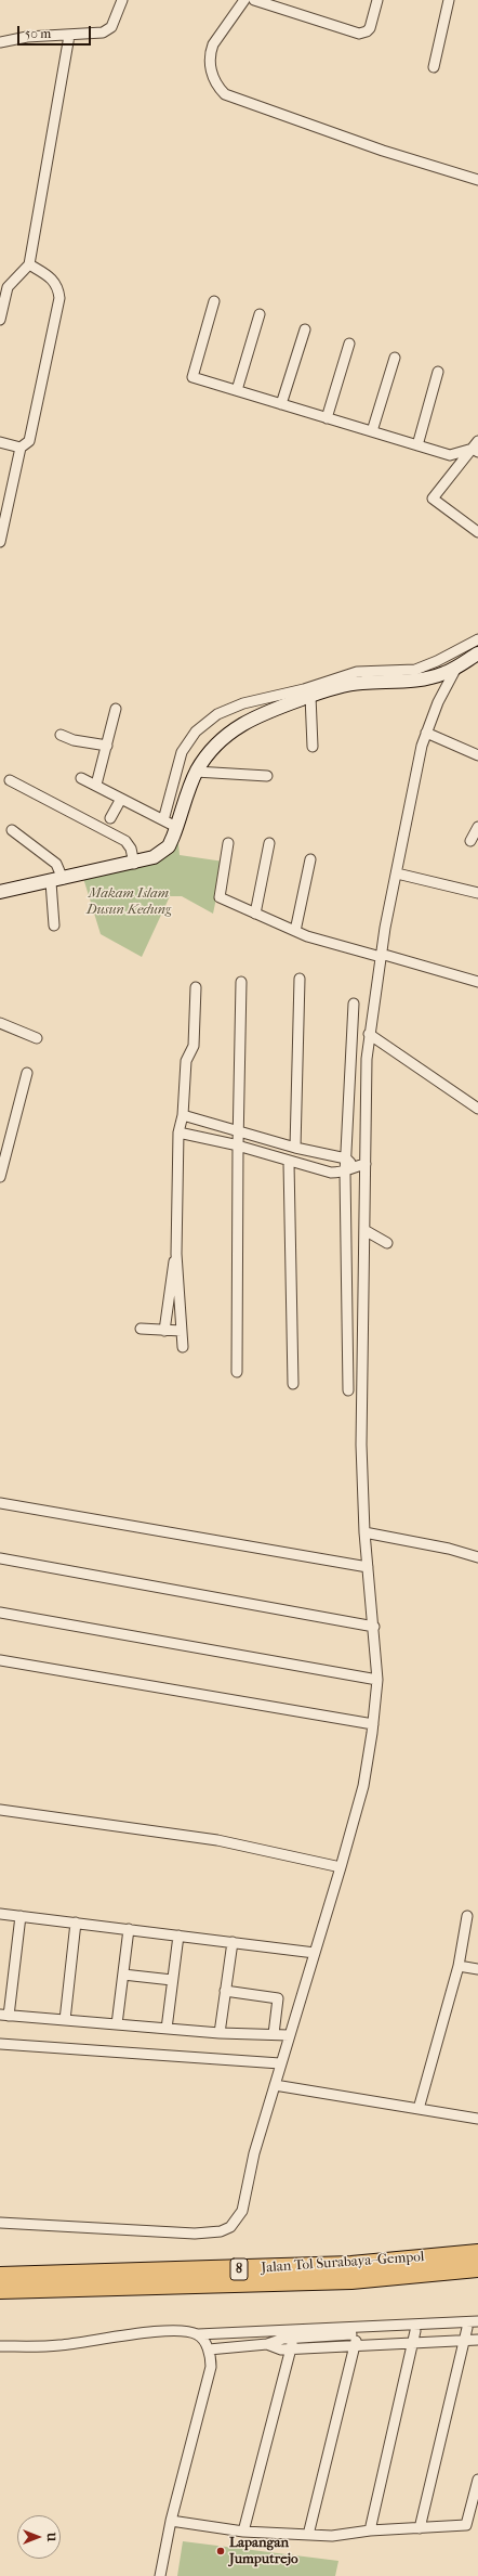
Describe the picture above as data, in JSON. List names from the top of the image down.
{
  "streets": {
    "highway": ["Jalan Tol Surabaya–Gempol", "8"]
  },
  "parks": ["Makam Islam Dusun Kedung"],
  "places": ["Lapangan Jumputrejo"],
  "scale_bar": "50 m",
  "north": "right"
}
